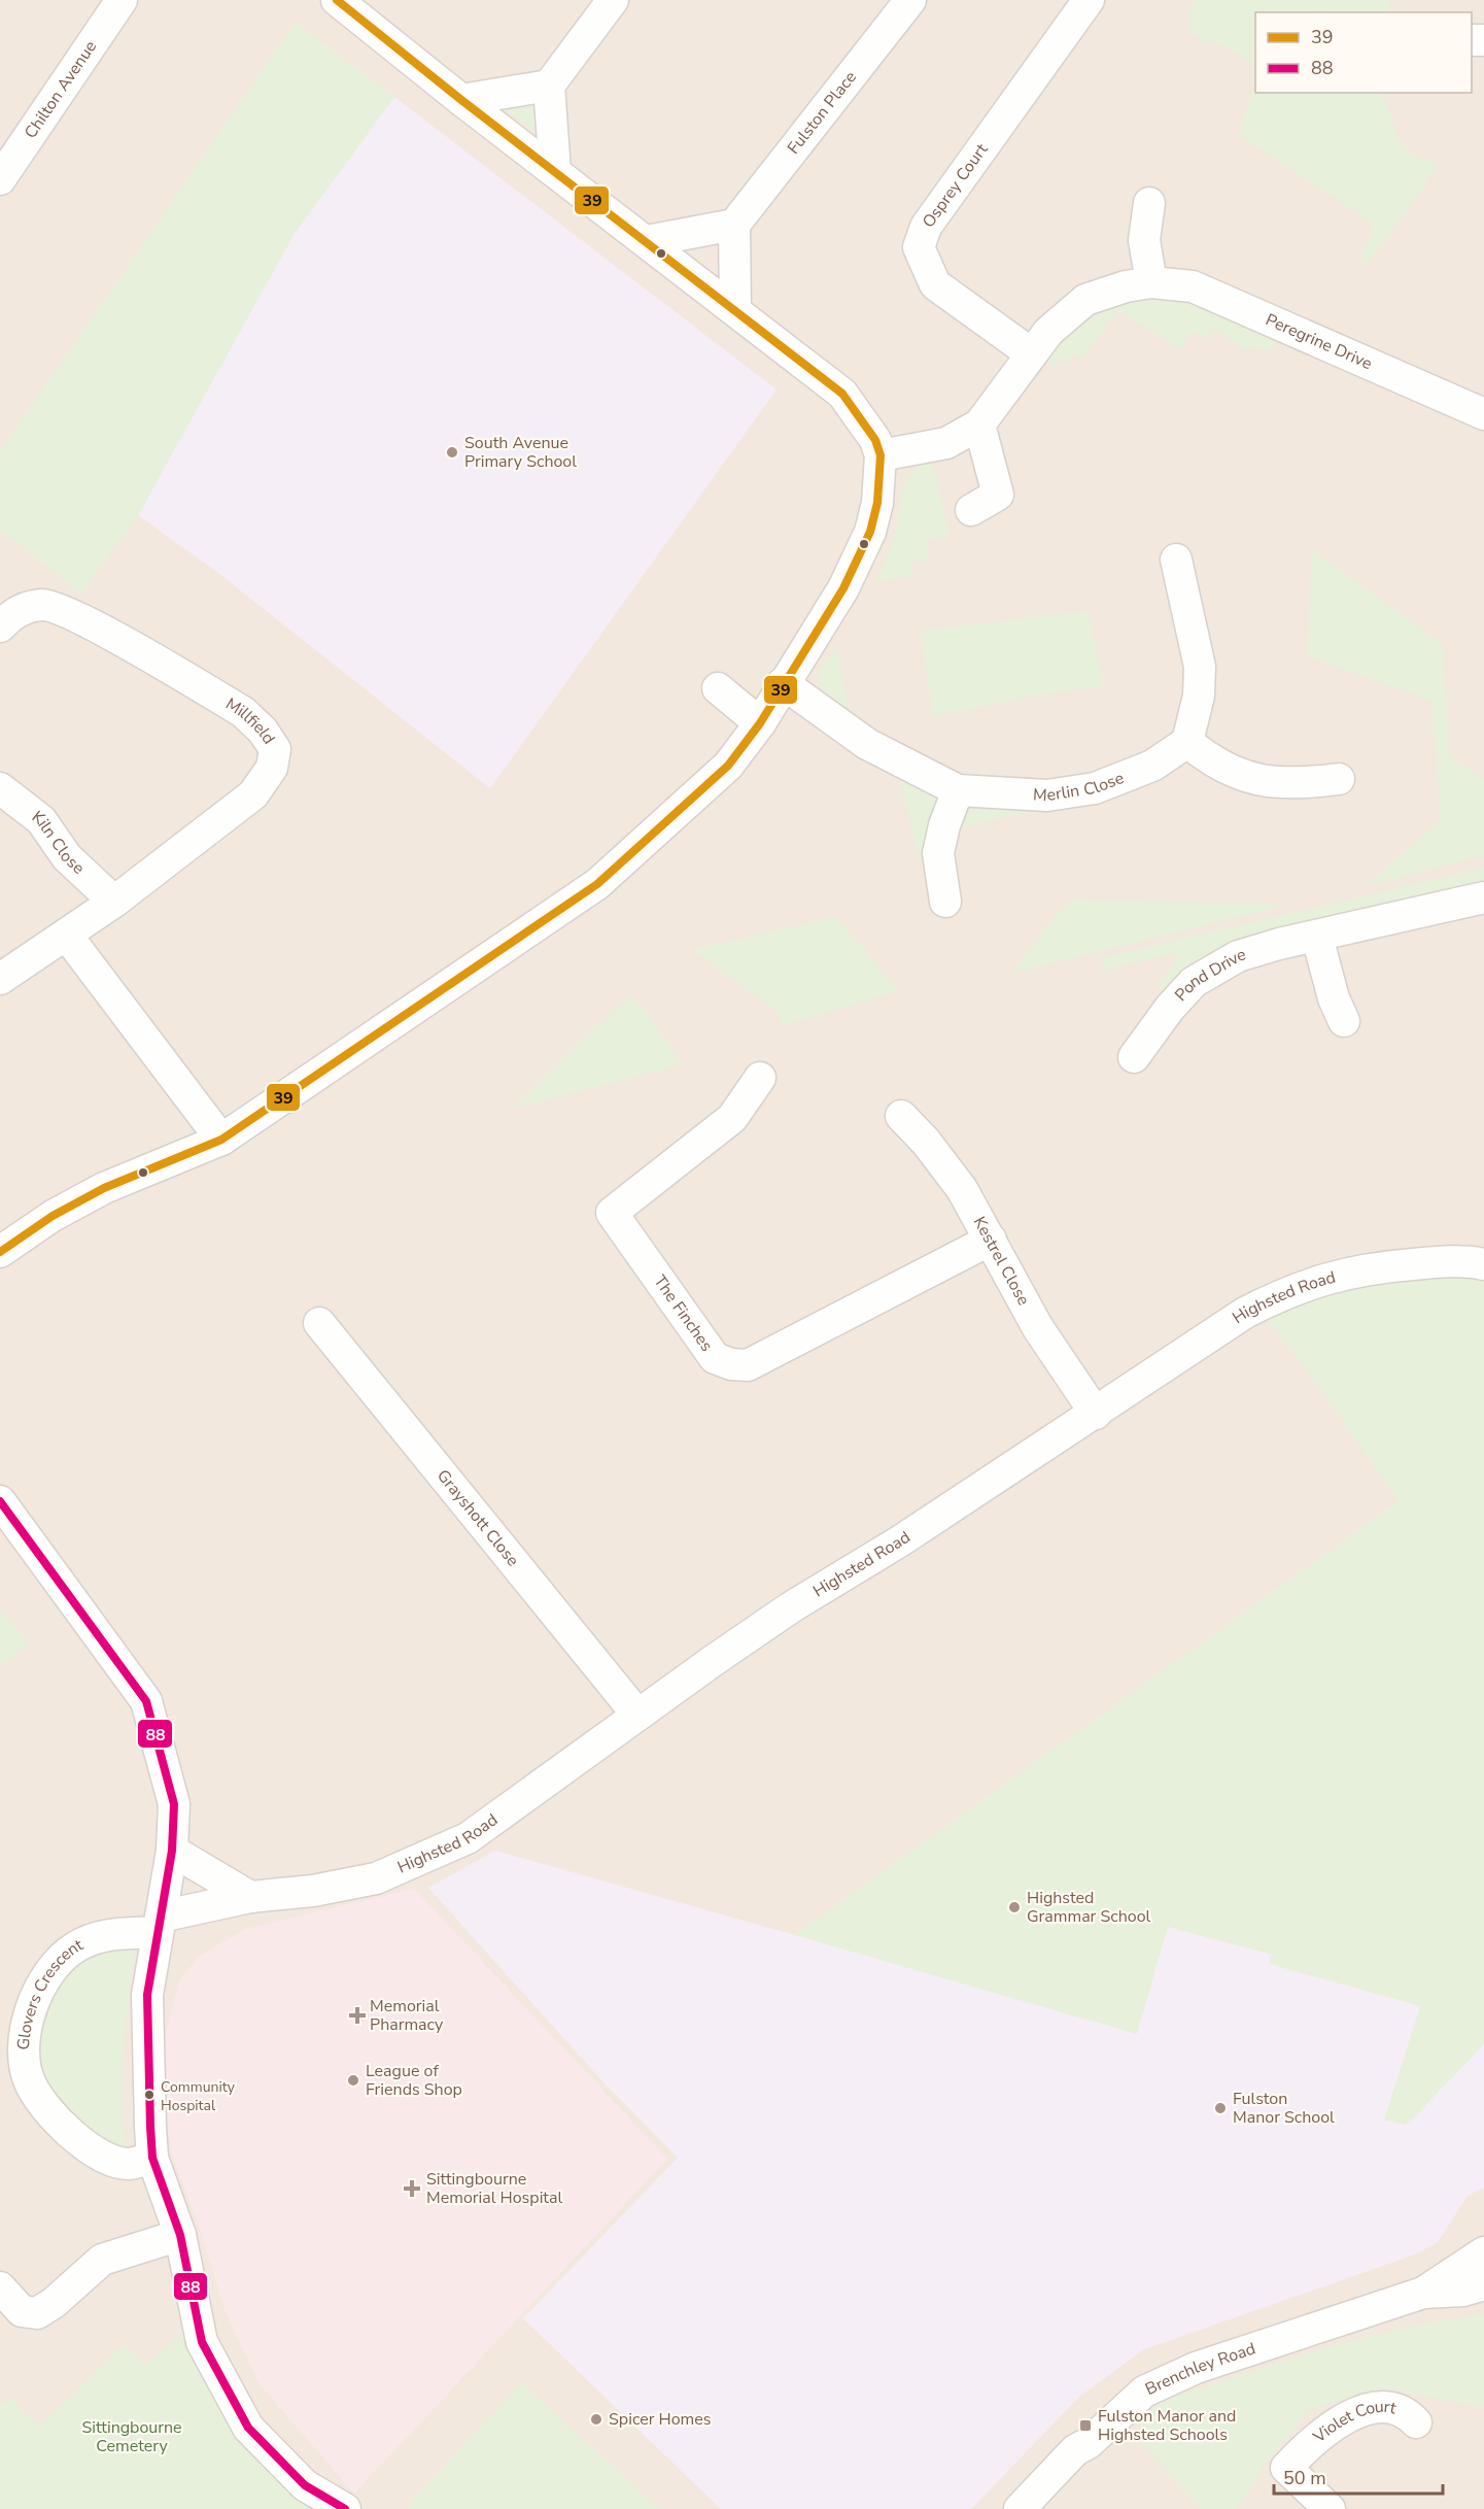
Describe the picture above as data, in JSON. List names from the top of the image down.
{
  "streets": {
    "street": [
      "Chilton Avenue",
      "Fulston Place",
      "Osprey Court",
      "Peregrine Drive",
      "Millfield",
      "Merlin Close",
      "Kiln Close",
      "Pond Drive",
      "Kestrel Close",
      "Highsted Road",
      "The Finches",
      "Grayshott Close",
      "Glovers Crescent",
      "Brenchley Road",
      "Violet Court"
    ]
  },
  "crossings": [
    ["Osprey Court", "Peregrine Drive"],
    ["Millfield", "Kiln Close"],
    ["Kestrel Close", "Highsted Road"],
    ["Kestrel Close", "The Finches"],
    ["Highsted Road", "Grayshott Close"],
    ["Highsted Road", "Glovers Crescent"]
  ],
  "parks": ["Sittingbourne Cemetery"],
  "places": {
    "other": [
      "South Avenue Primary School",
      "Highsted Grammar School",
      "League of Friends Shop",
      "Community Hospital",
      "Fulston Manor School",
      "Spicer Homes"
    ],
    "health": ["Memorial Pharmacy", "Sittingbourne Memorial Hospital"],
    "transit": ["Fulston Manor and Highsted Schools"]
  },
  "lines": ["transit line 39", "transit line 88"],
  "legend": ["39", "88"],
  "scale_bar": "50 m"
}
